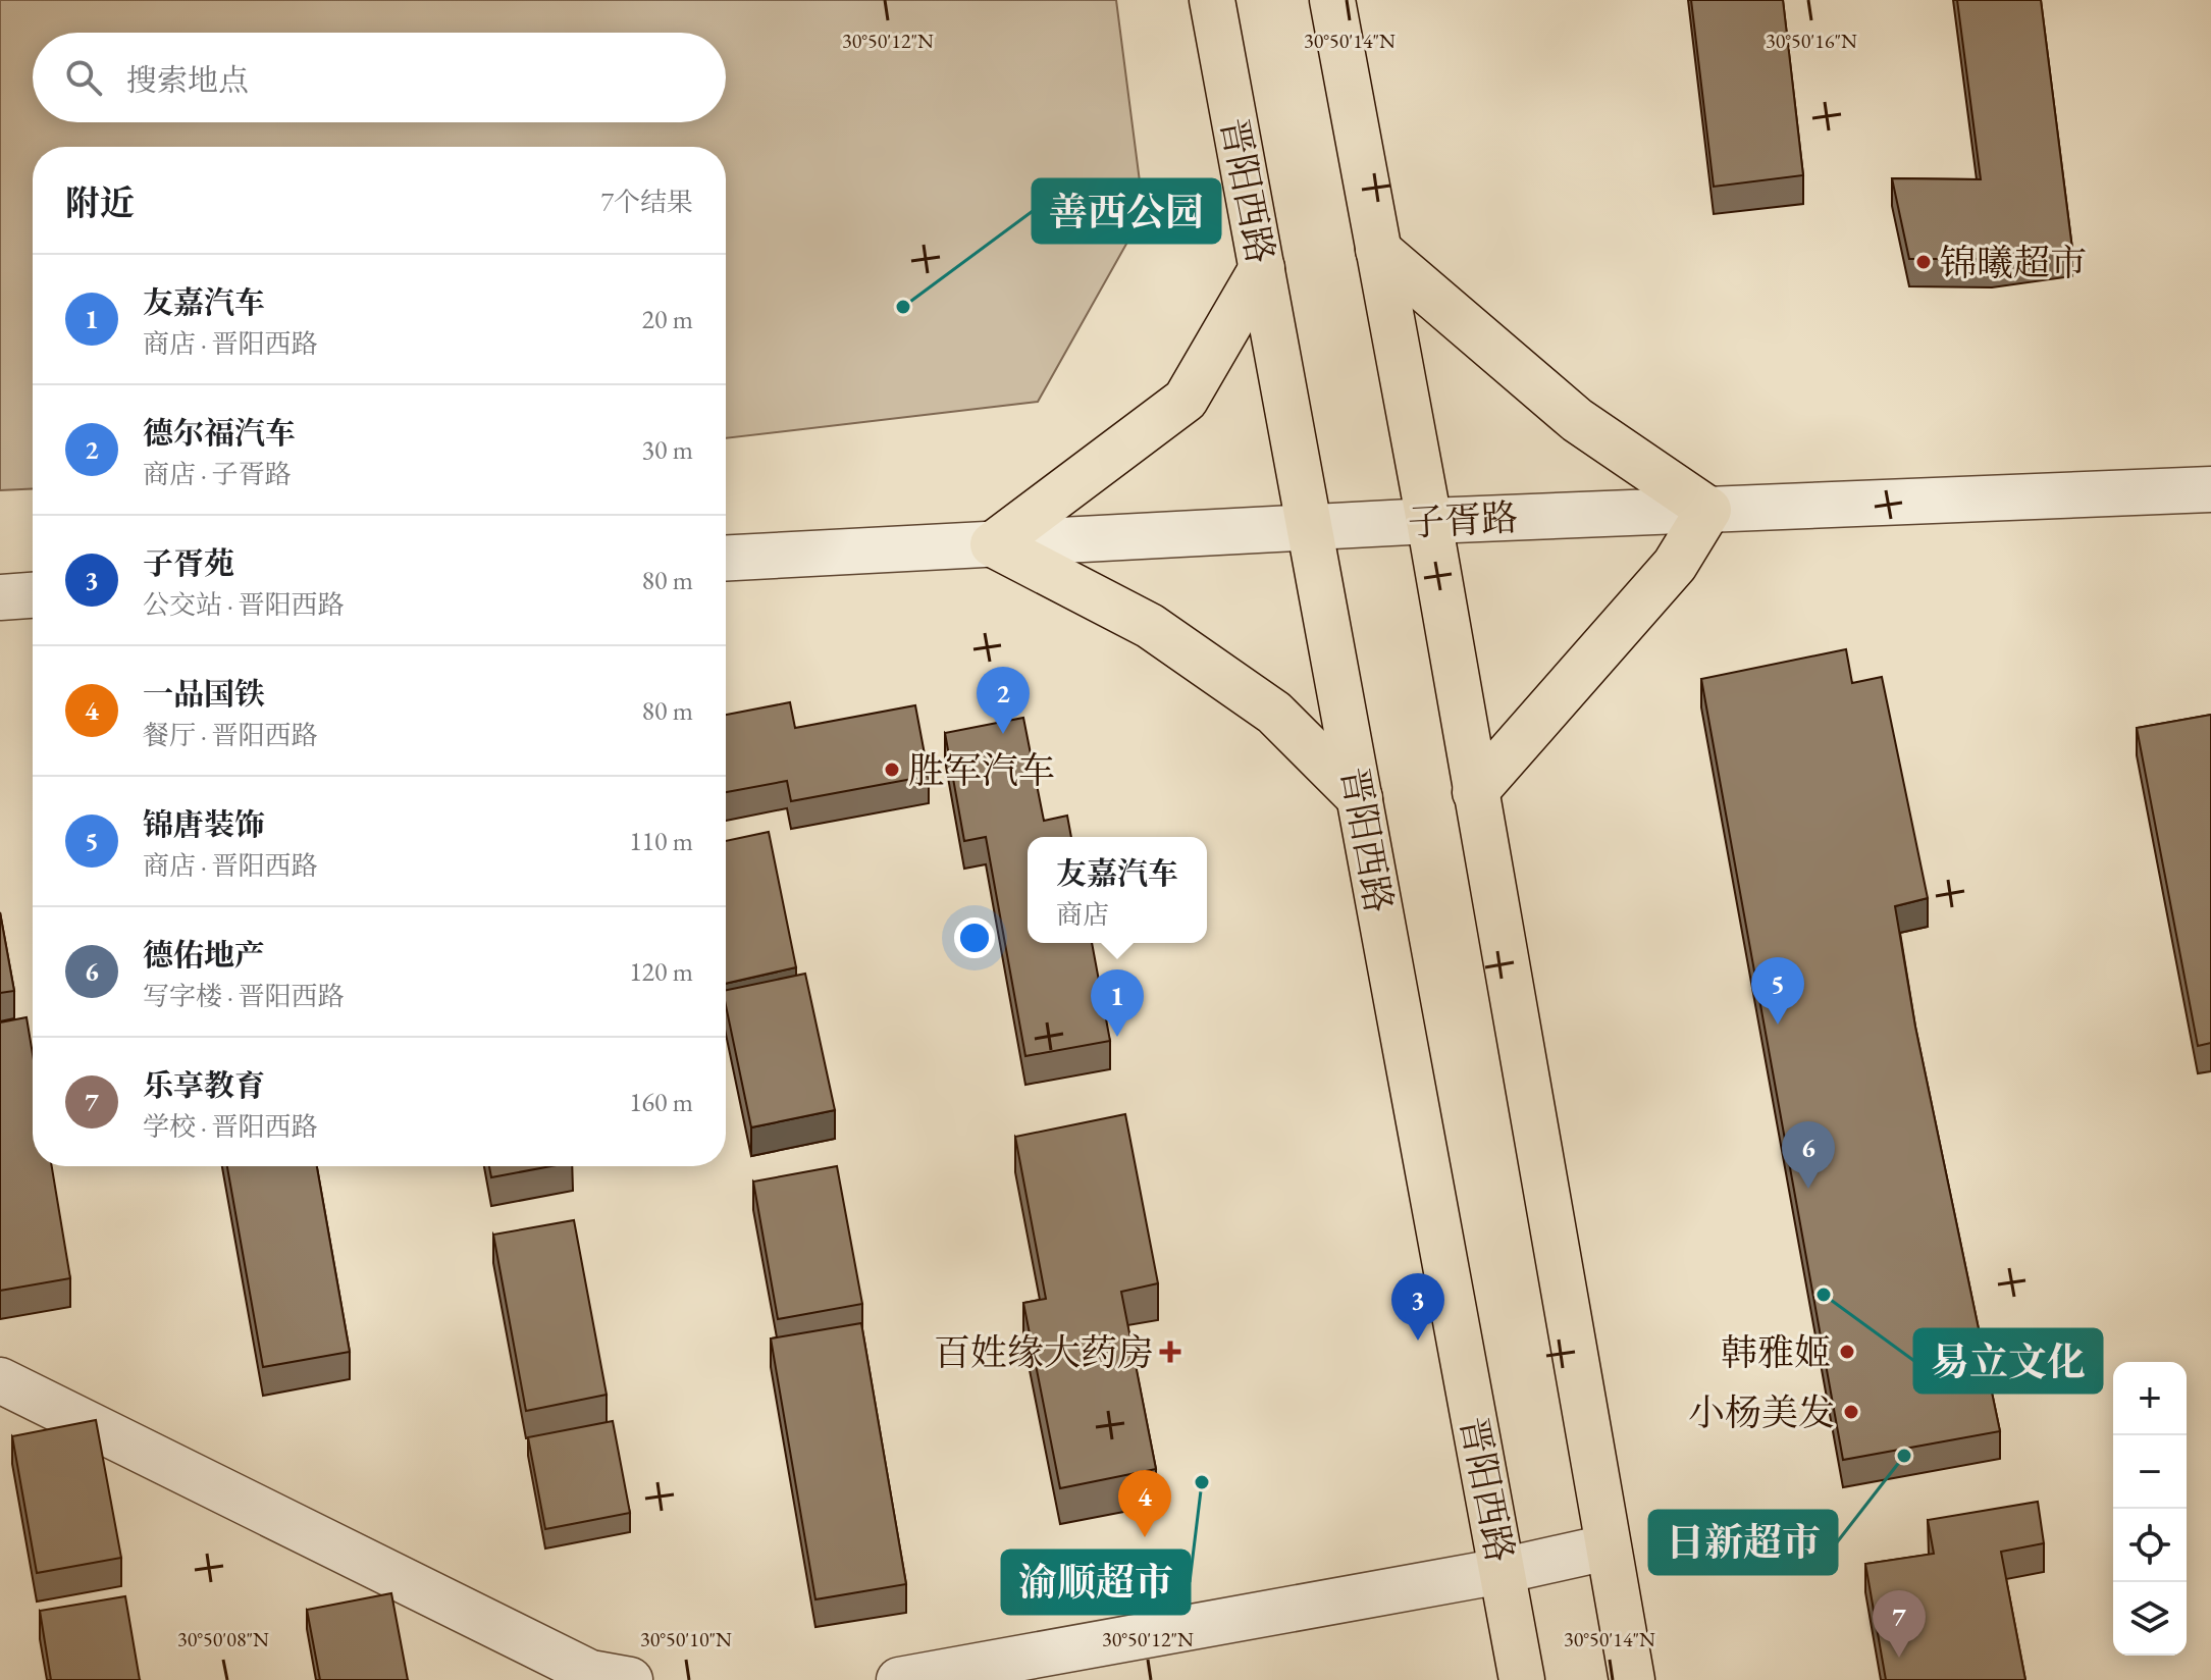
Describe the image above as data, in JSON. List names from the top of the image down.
{
  "streets": {
    "main road": ["晋阳西路"],
    "street": ["子胥路"]
  },
  "crossings": [
    ["晋阳西路", "子胥路"]
  ],
  "places": {
    "other": [
      "锦曦超市",
      "善西公园",
      "胜军汽车",
      "易立文化",
      "韩雅姬",
      "小杨美发",
      "日新超市",
      "渝顺超市"
    ],
    "health": ["百姓缘大药房"]
  },
  "page": {
    "search": "搜索地点",
    "heading": ["附近", "7个结果"],
    "list": [
      {
        "mark": "1",
        "name": "友嘉汽车",
        "note": "商店 · 晋阳西路",
        "value": "20 m"
      },
      {
        "mark": "2",
        "name": "德尔福汽车",
        "note": "商店 · 子胥路",
        "value": "30 m"
      },
      {
        "mark": "3",
        "name": "子胥苑",
        "note": "公交站 · 晋阳西路",
        "value": "80 m"
      },
      {
        "mark": "4",
        "name": "一品国铁",
        "note": "餐厅 · 晋阳西路",
        "value": "80 m"
      },
      {
        "mark": "5",
        "name": "锦唐装饰",
        "note": "商店 · 晋阳西路",
        "value": "110 m"
      },
      {
        "mark": "6",
        "name": "德佑地产",
        "note": "写字楼 · 晋阳西路",
        "value": "120 m"
      },
      {
        "mark": "7",
        "name": "乐享教育",
        "note": "学校 · 晋阳西路",
        "value": "160 m"
      }
    ],
    "pins": [
      "2",
      "5",
      "1",
      "6",
      "3",
      "4",
      "7"
    ],
    "popup": ["友嘉汽车", "商店"],
    "map_buttons": ["+", "−"]
  },
  "coordinates": [
    "30°50'14\"N",
    "30°50'16\"N",
    "30°50'12\"N",
    "30°50'08\"N",
    "30°50'10\"N"
  ]
}
